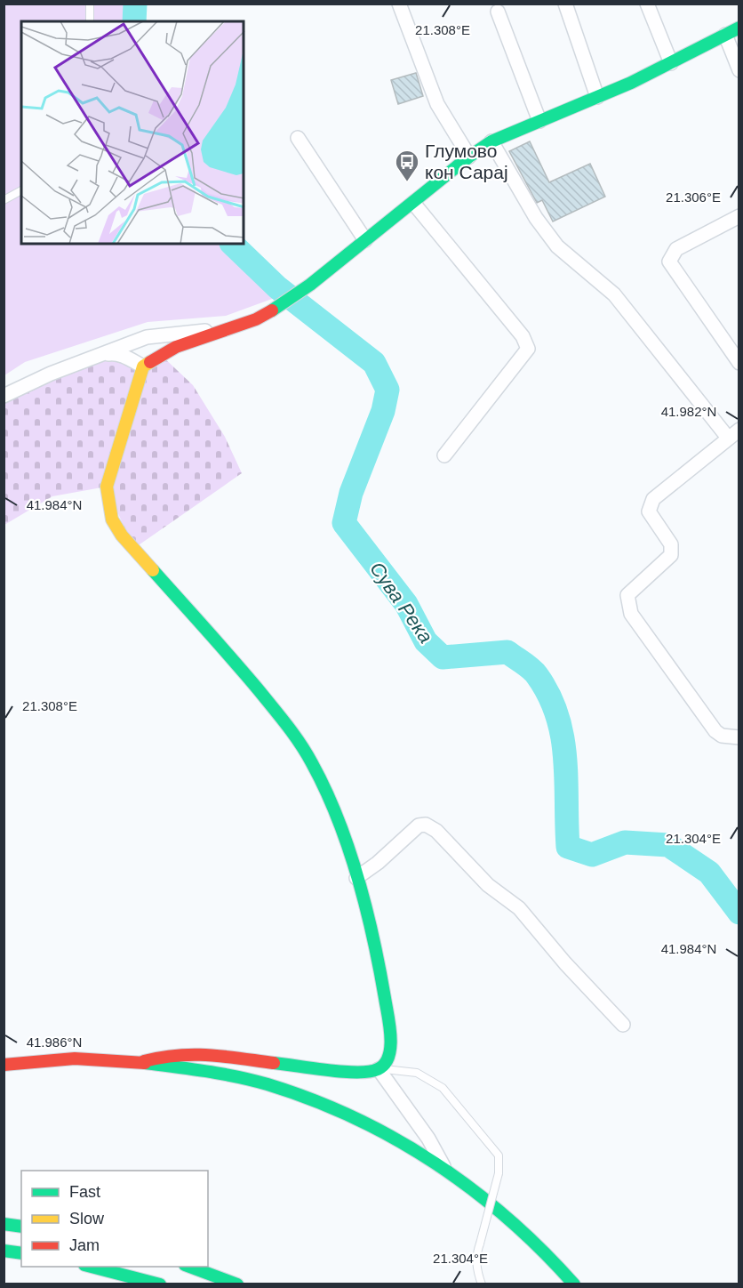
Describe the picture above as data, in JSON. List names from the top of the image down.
{
  "water": ["Сува Река"],
  "places": {
    "bus stop": ["Глумово кон Сарај"]
  },
  "legend": ["Fast", "Slow", "Jam"],
  "coordinates": [
    "21.308°E",
    "21.306°E",
    "41.982°N",
    "41.984°N",
    "21.304°E",
    "41.986°N"
  ]
}
